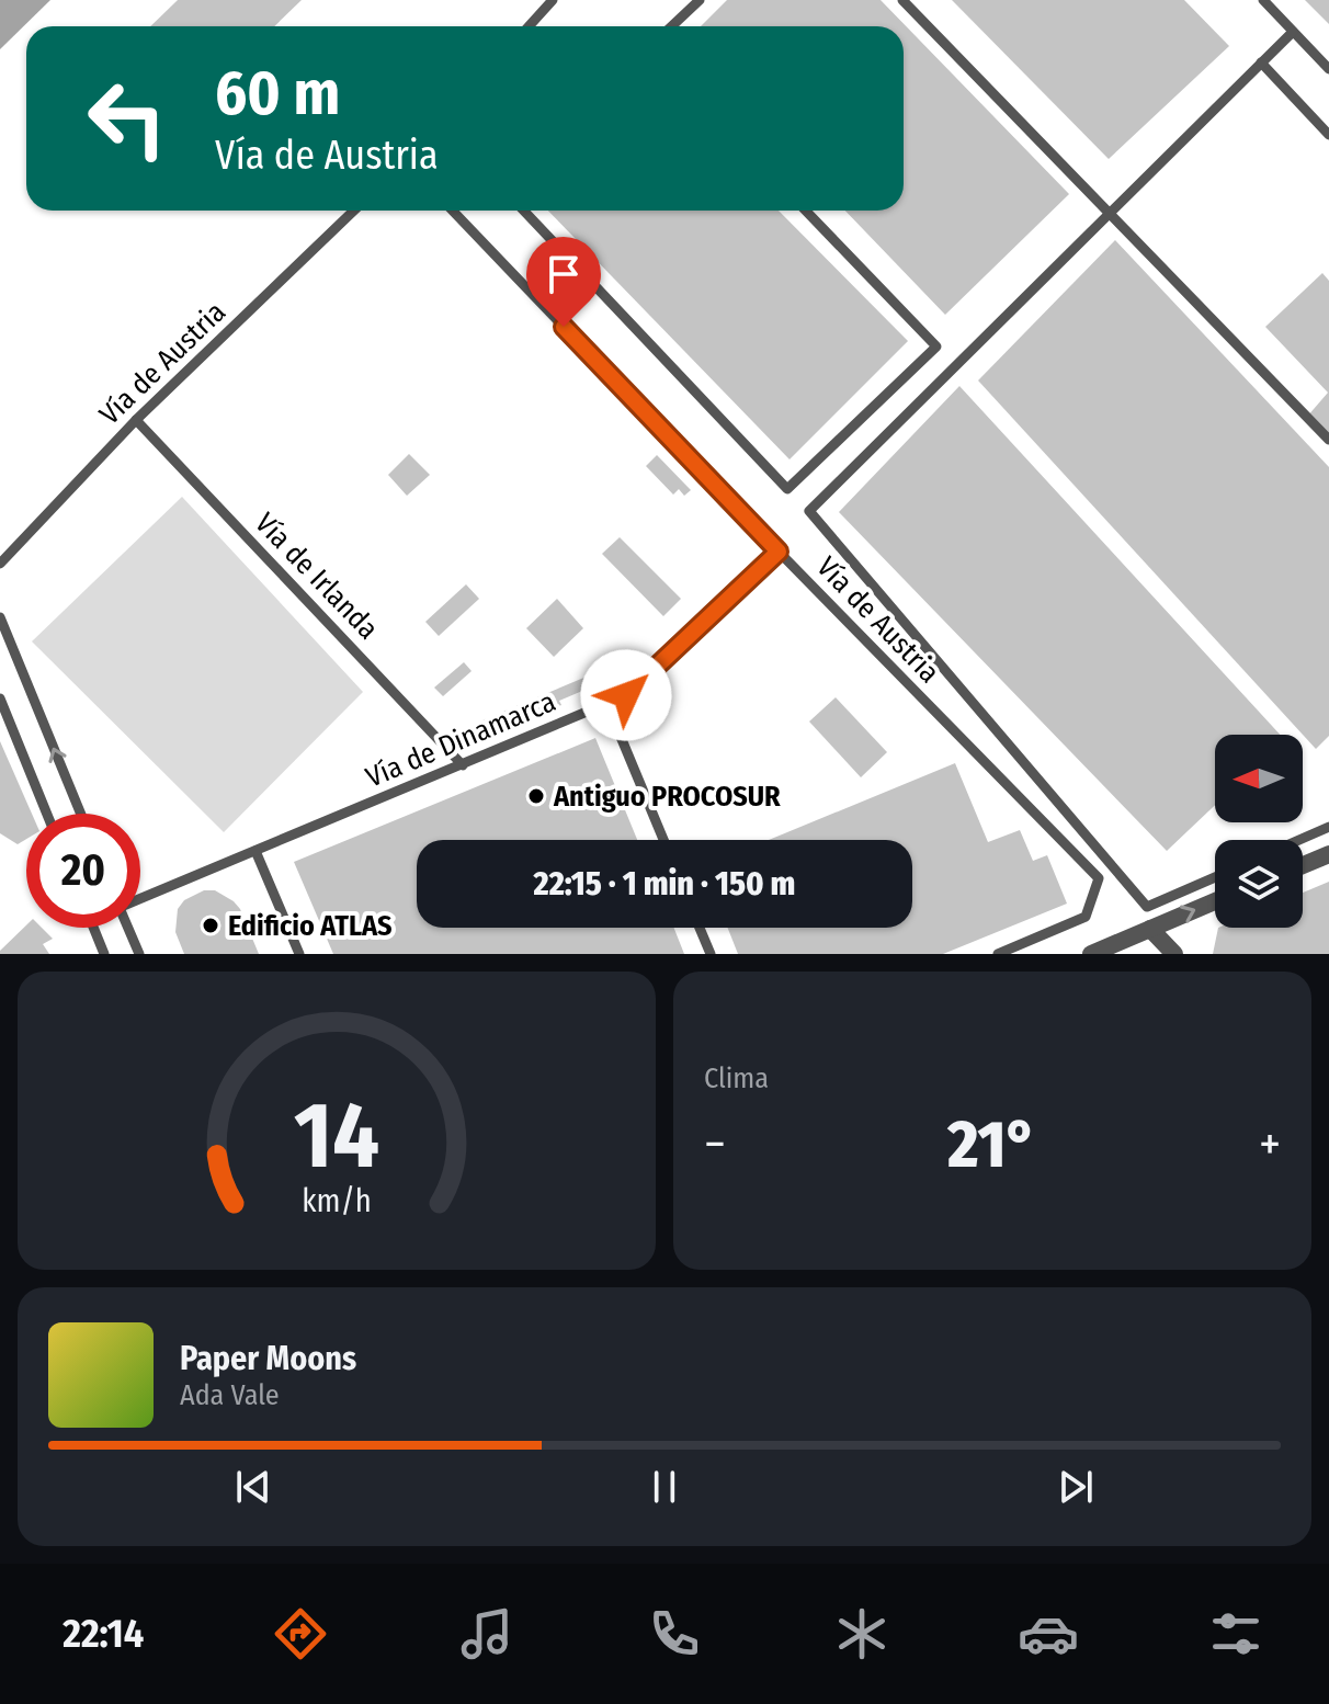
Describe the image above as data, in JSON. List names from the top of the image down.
{
  "streets": {
    "lane": ["Vía de Austria", "Vía de Irlanda", "Vía de Dinamarca"]
  },
  "crossings": [
    ["Vía de Austria", "Vía de Irlanda"],
    ["Vía de Austria", "Vía de Dinamarca"],
    ["Vía de Irlanda", "Vía de Dinamarca"]
  ],
  "places": ["Antiguo PROCOSUR", "Edificio ATLAS"],
  "north": "left",
  "page": {
    "turn": ["60 m", "Vía de Austria"],
    "limit": "20",
    "trip": "22:15 · 1 min · 150 m",
    "tile": "Clima",
    "heat": ["−", "21°", "+"],
    "song": ["Paper Moons", "Ada Vale"],
    "tabs": "22:14",
    "gauge": ["14", "km/h"]
  }
}
